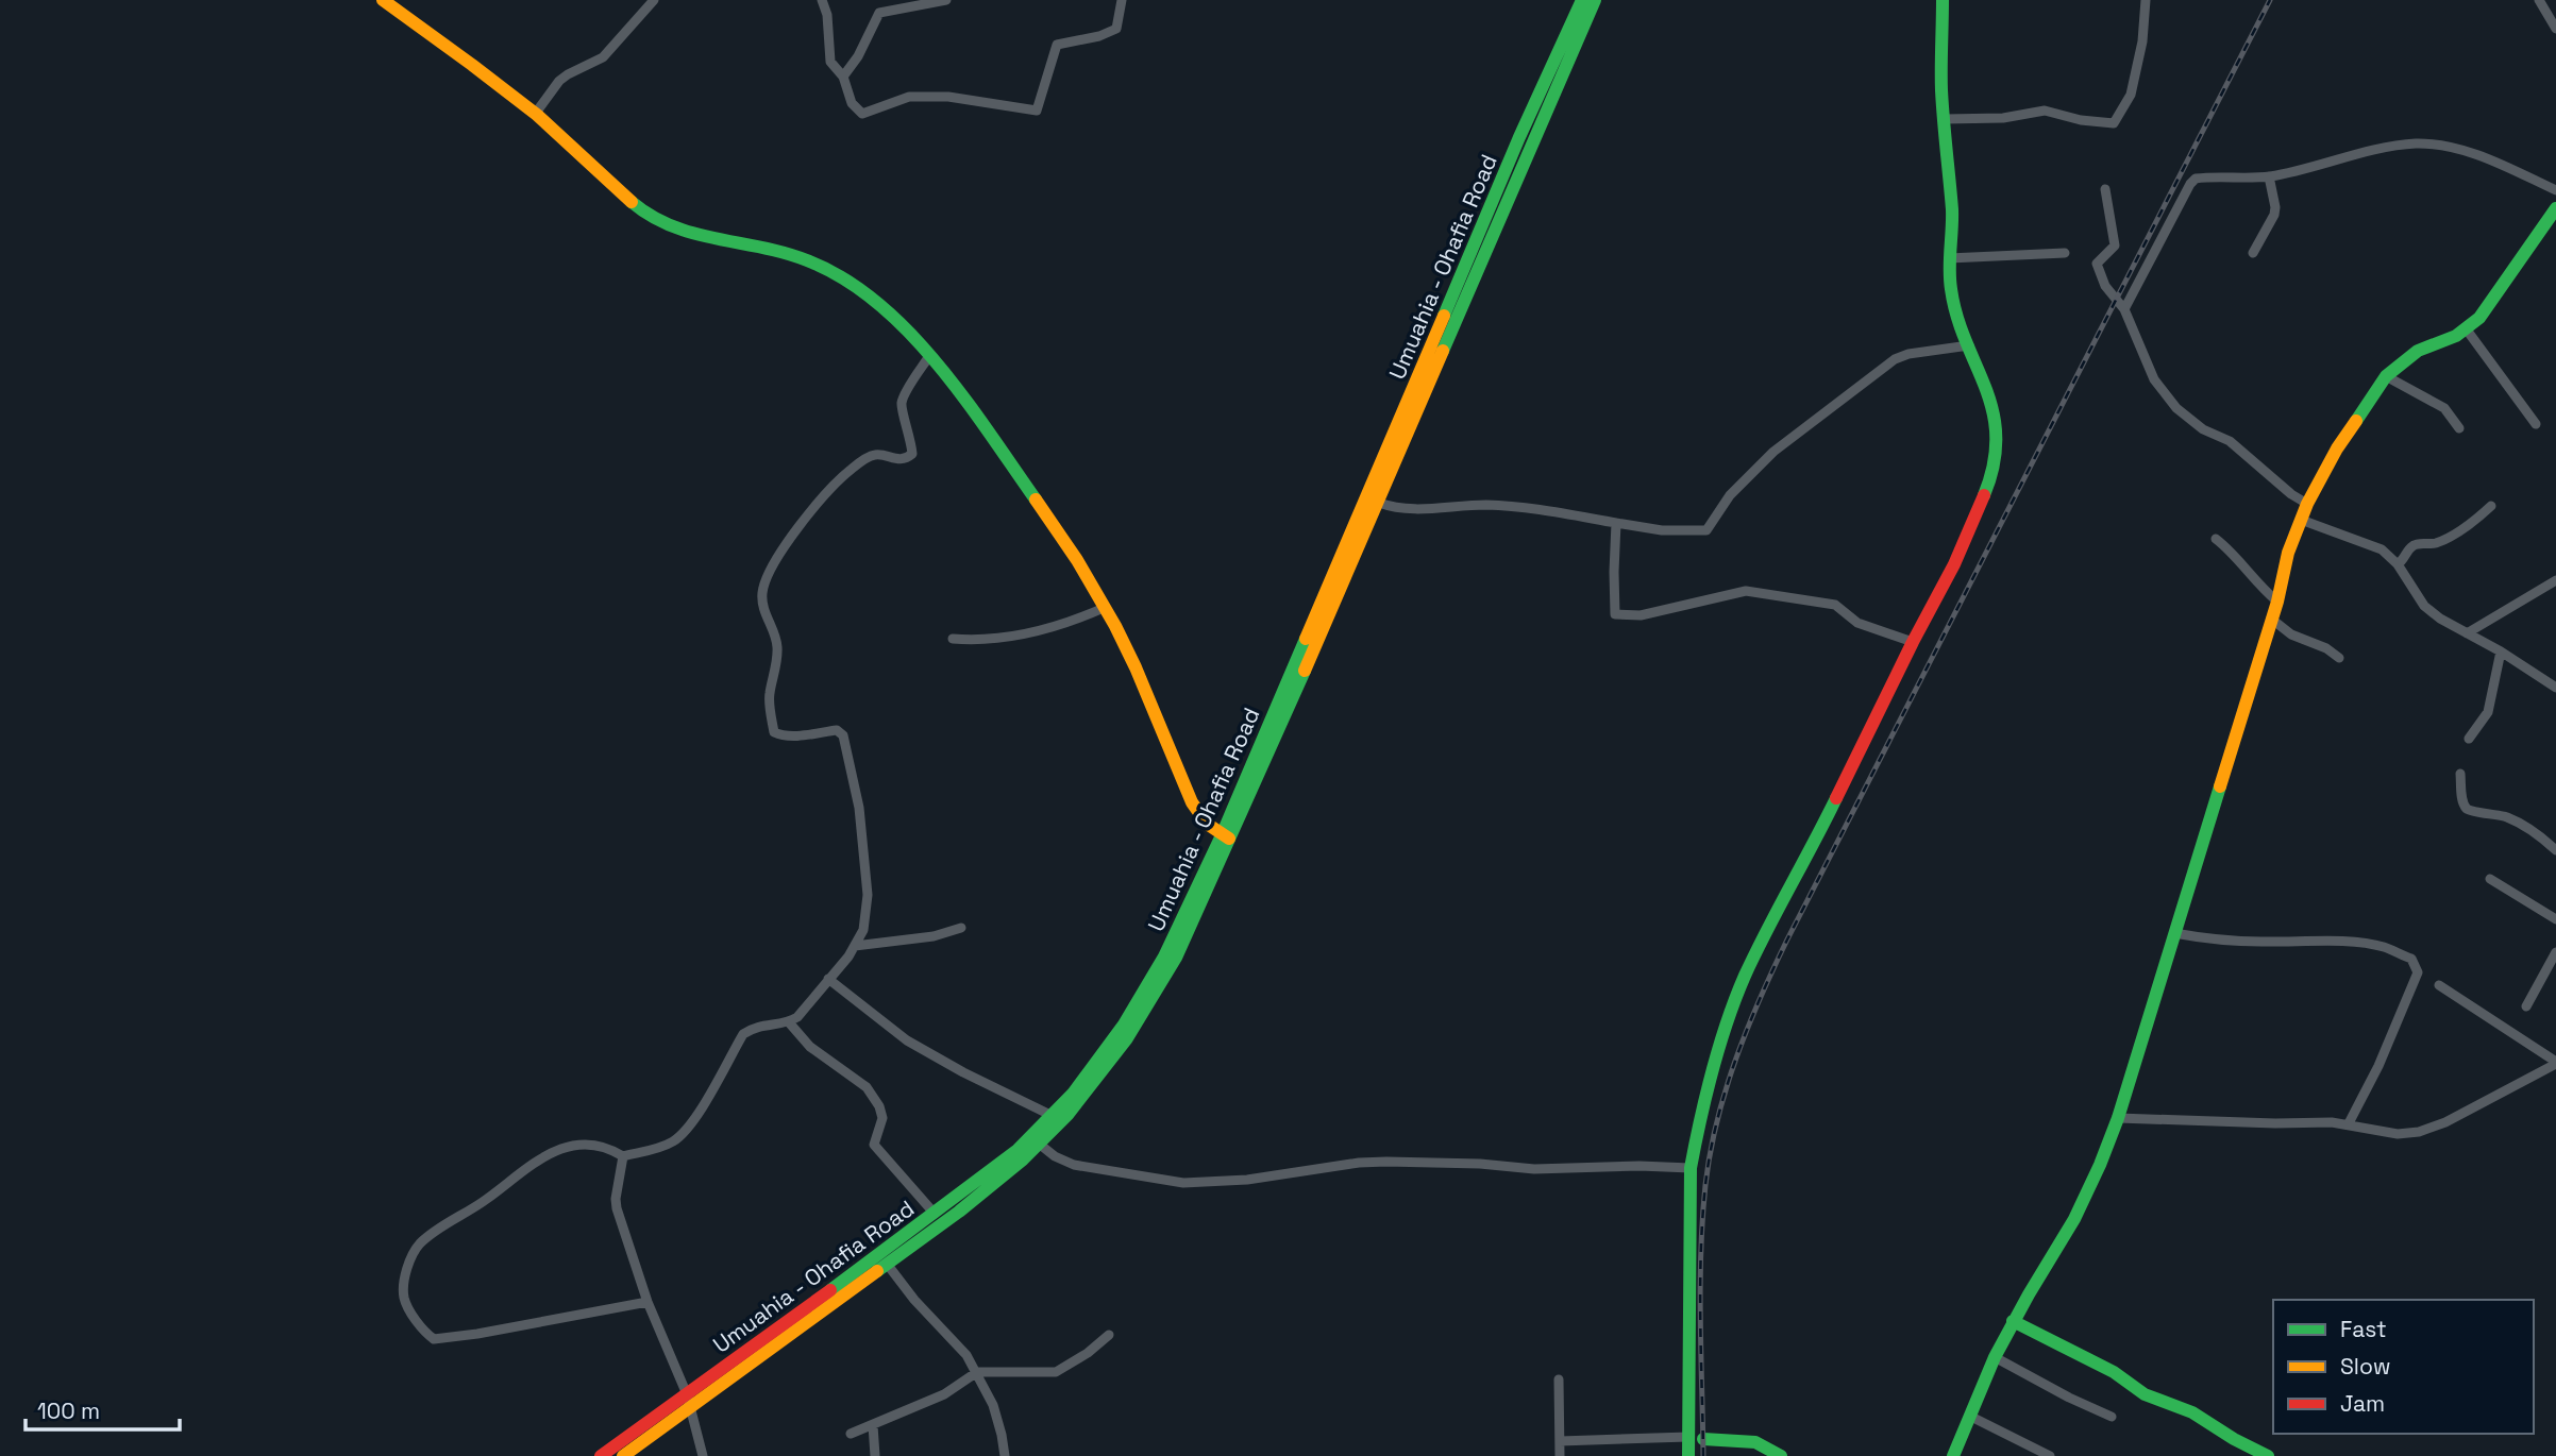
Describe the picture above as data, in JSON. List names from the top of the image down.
{
  "streets": {
    "street": ["Umuahia - Ohafia Road"]
  },
  "legend": ["Fast", "Slow", "Jam"],
  "scale_bar": "100 m"
}
